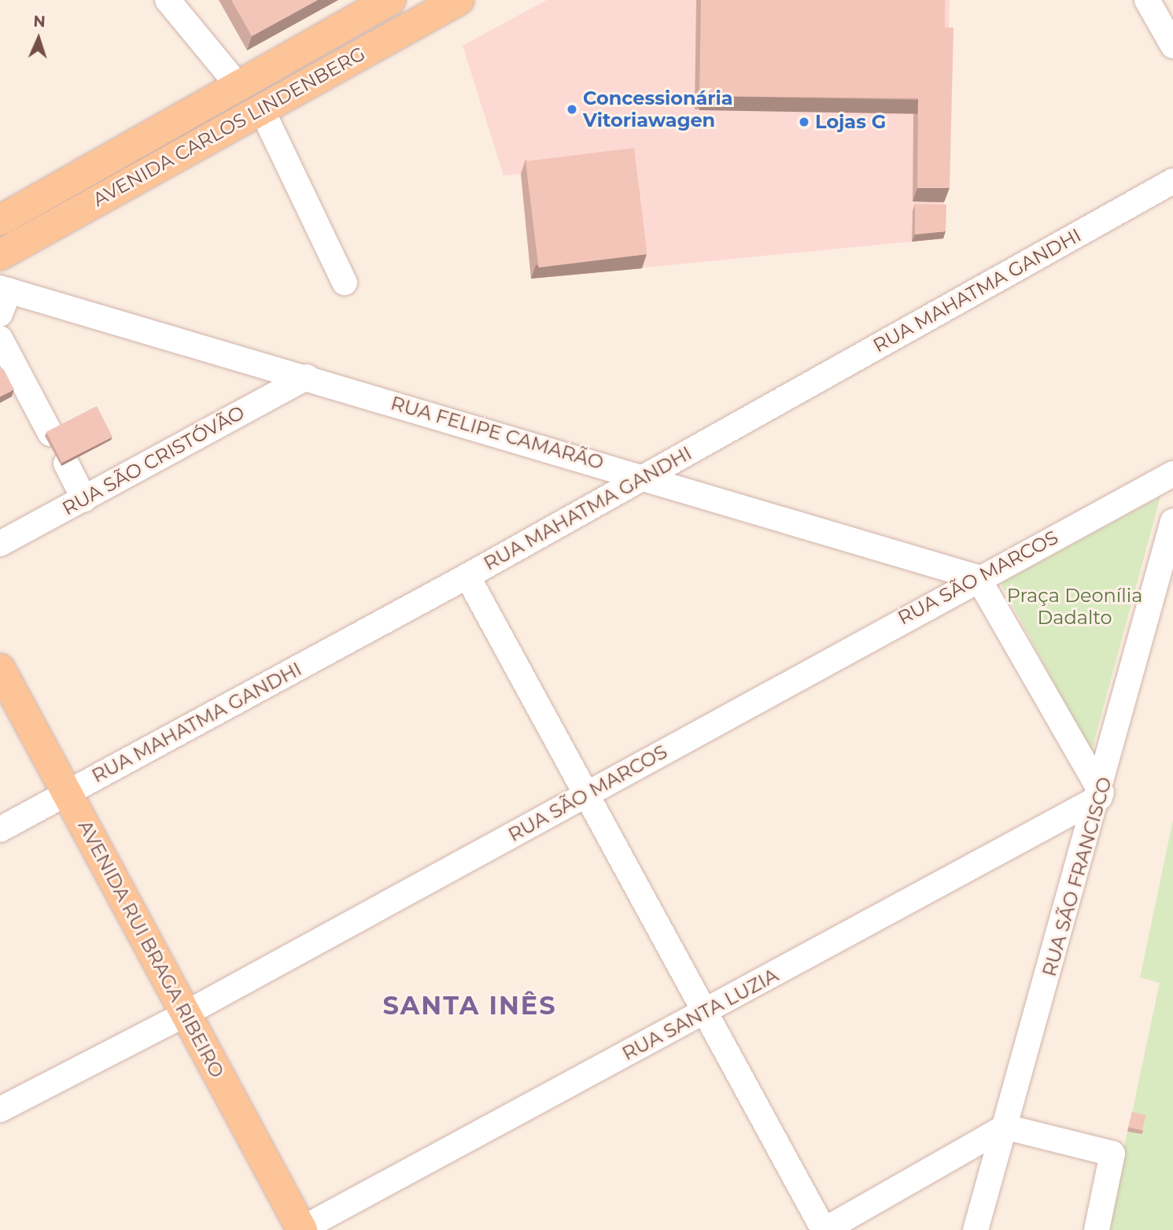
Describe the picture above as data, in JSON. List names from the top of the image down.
{
  "streets": {
    "main road": ["AVENIDA CARLOS LINDENBERG", "AVENIDA RUI BRAGA RIBEIRO"],
    "street": [
      "RUA MAHATMA GANDHI",
      "RUA FELIPE CAMARÃO",
      "RUA SÃO CRISTÓVÃO",
      "RUA SÃO MARCOS",
      "RUA SÃO FRANCISCO",
      "RUA SANTA LUZIA"
    ]
  },
  "crossings": [
    ["RUA MAHATMA GANDHI", "RUA FELIPE CAMARÃO"],
    ["RUA MAHATMA GANDHI", "AVENIDA RUI BRAGA RIBEIRO"],
    ["RUA FELIPE CAMARÃO", "RUA SÃO CRISTÓVÃO"],
    ["RUA FELIPE CAMARÃO", "RUA SÃO MARCOS"],
    ["RUA SÃO MARCOS", "AVENIDA RUI BRAGA RIBEIRO"],
    ["RUA SÃO FRANCISCO", "RUA SANTA LUZIA"],
    ["AVENIDA RUI BRAGA RIBEIRO", "RUA SANTA LUZIA"]
  ],
  "districts": ["SANTA INÊS"],
  "parks": ["Praça Deonília Dadalto"],
  "places": ["Concessionária Vitoriawagen", "Lojas G"],
  "north": "top"
}
